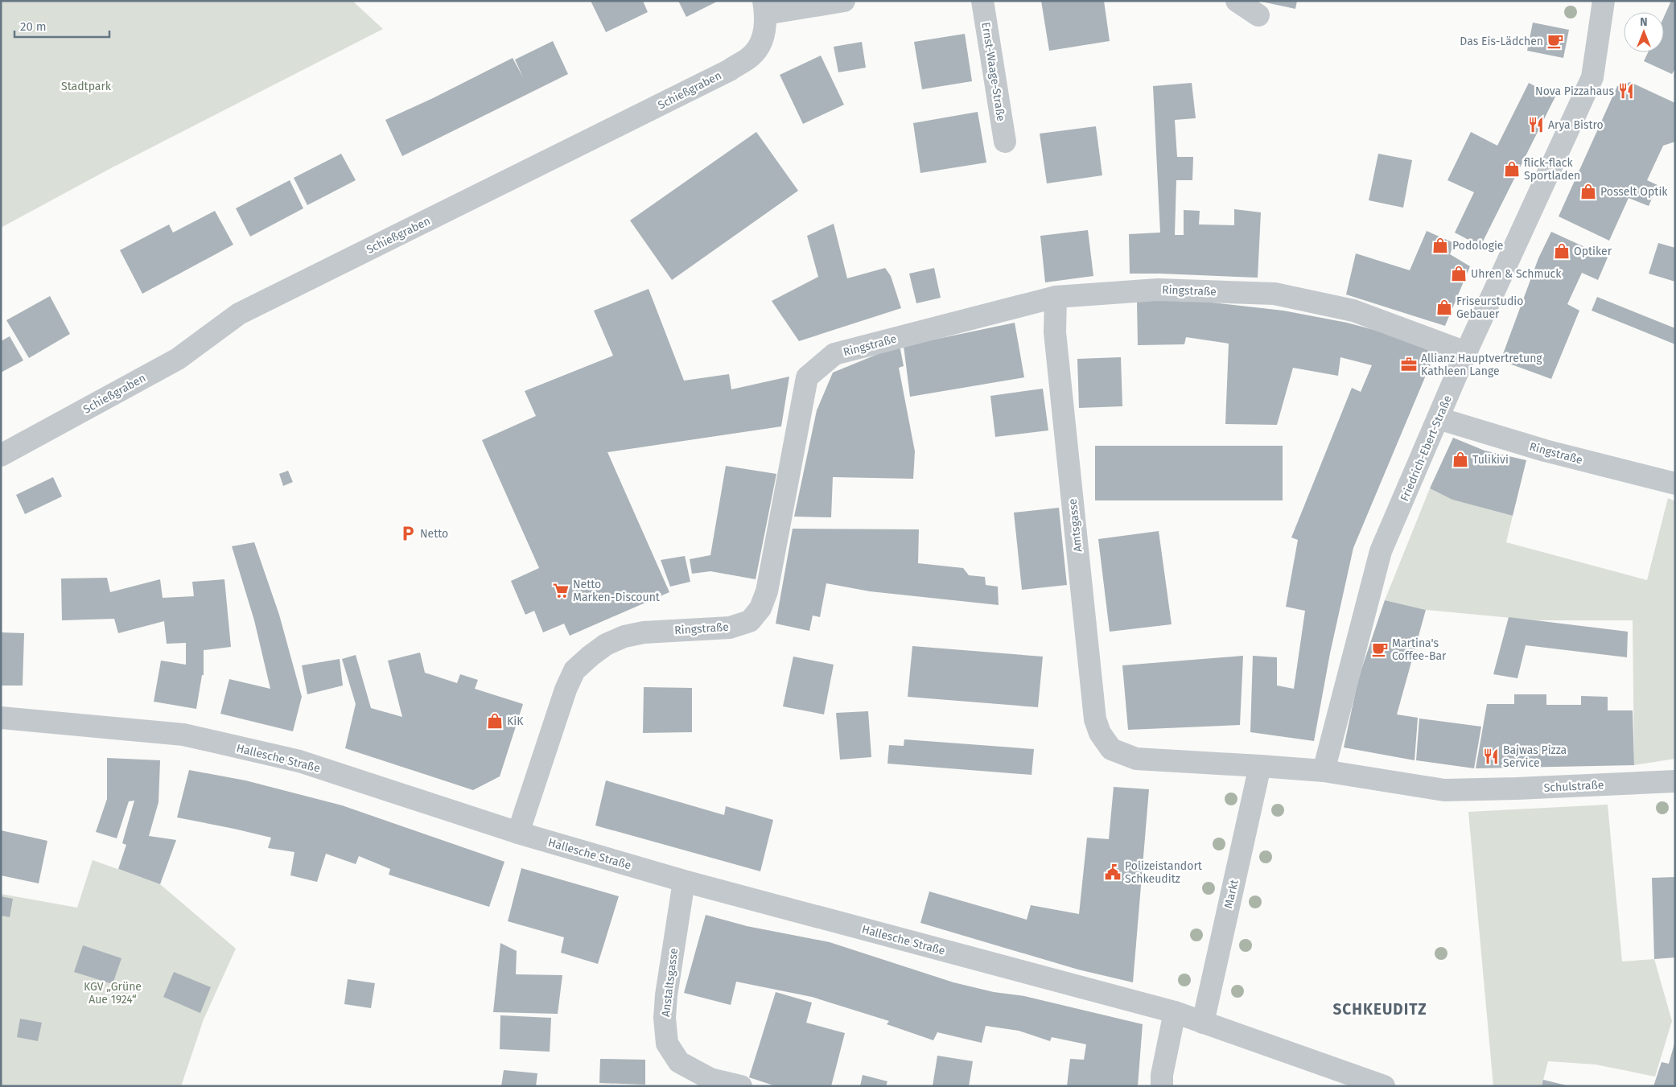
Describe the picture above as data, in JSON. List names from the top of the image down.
{
  "streets": {
    "street": [
      "Ernst-Waage-Straße",
      "Schießgraben",
      "Ringstraße",
      "Friedrich-Ebert-Straße",
      "Amtsgasse",
      "Hallesche Straße",
      "Schulstraße",
      "Markt",
      "Anstaltsgasse"
    ]
  },
  "crossings": [
    ["Ringstraße", "Friedrich-Ebert-Straße"],
    ["Ringstraße", "Amtsgasse"],
    ["Ringstraße", "Hallesche Straße"],
    ["Friedrich-Ebert-Straße", "Schulstraße"],
    ["Amtsgasse", "Markt"],
    ["Hallesche Straße", "Anstaltsgasse"]
  ],
  "districts": ["SCHKEUDITZ"],
  "parks": ["Stadtpark", "KGV „Grüne Aue 1924“"],
  "places": {
    "cafe": ["Das Eis-Lädchen", "Martina's Coffee-Bar"],
    "restaurant": ["Nova Pizzahaus", "Arya Bistro", "Bajwas Pizza Service"],
    "shop": [
      "flick-flack Sportladen",
      "Posselt Optik",
      "Podologie",
      "Optiker",
      "Uhren & Schmuck",
      "Friseurstudio Gebauer",
      "Tulikivi",
      "KiK"
    ],
    "office": ["Allianz Hauptvertretung Kathleen Lange"],
    "parking": ["Netto"],
    "supermarket": ["Netto Marken-Discount"],
    "public building": ["Polizeistandort Schkeuditz"]
  },
  "scale_bar": "20 m",
  "north": "top"
}
